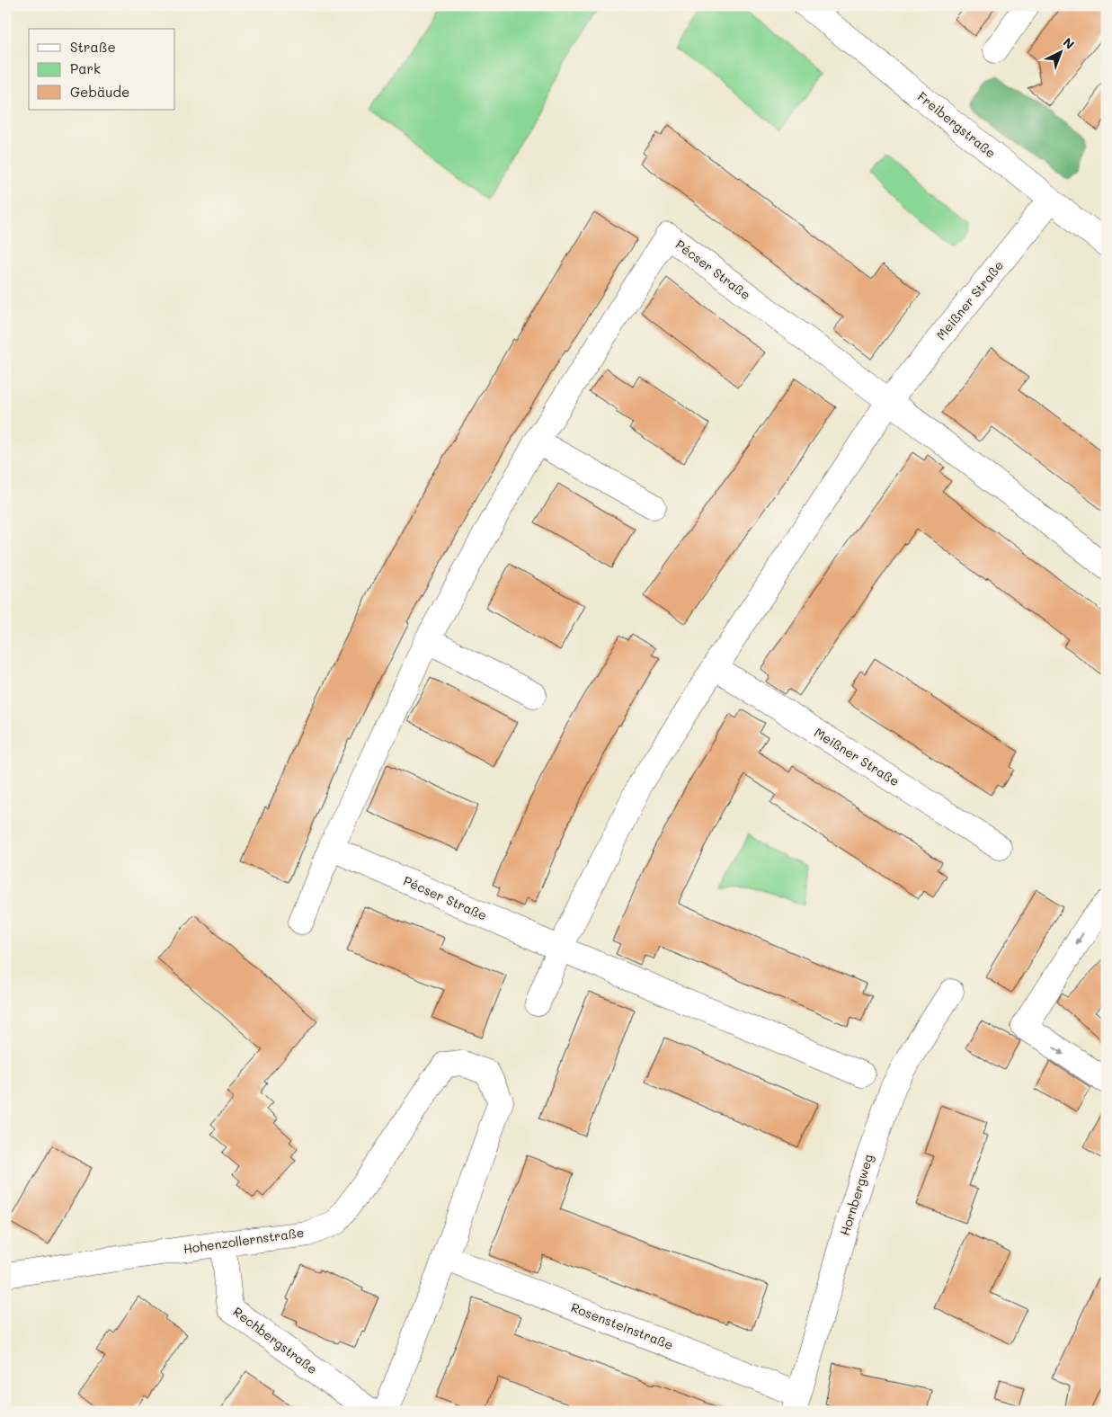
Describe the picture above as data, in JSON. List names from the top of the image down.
{
  "streets": {
    "street": [
      "Freibergstraße",
      "Pécser Straße",
      "Meißner Straße",
      "Hornbergweg",
      "Hohenzollernstraße",
      "Rosensteinstraße",
      "Rechbergstraße"
    ]
  },
  "crossings": [
    ["Freibergstraße", "Meißner Straße"],
    ["Pécser Straße", "Meißner Straße"],
    ["Hornbergweg", "Rosensteinstraße"],
    ["Hohenzollernstraße", "Rosensteinstraße"],
    ["Hohenzollernstraße", "Rechbergstraße"]
  ],
  "legend": ["Straße", "Park", "Gebäude"],
  "north": "top right"
}
